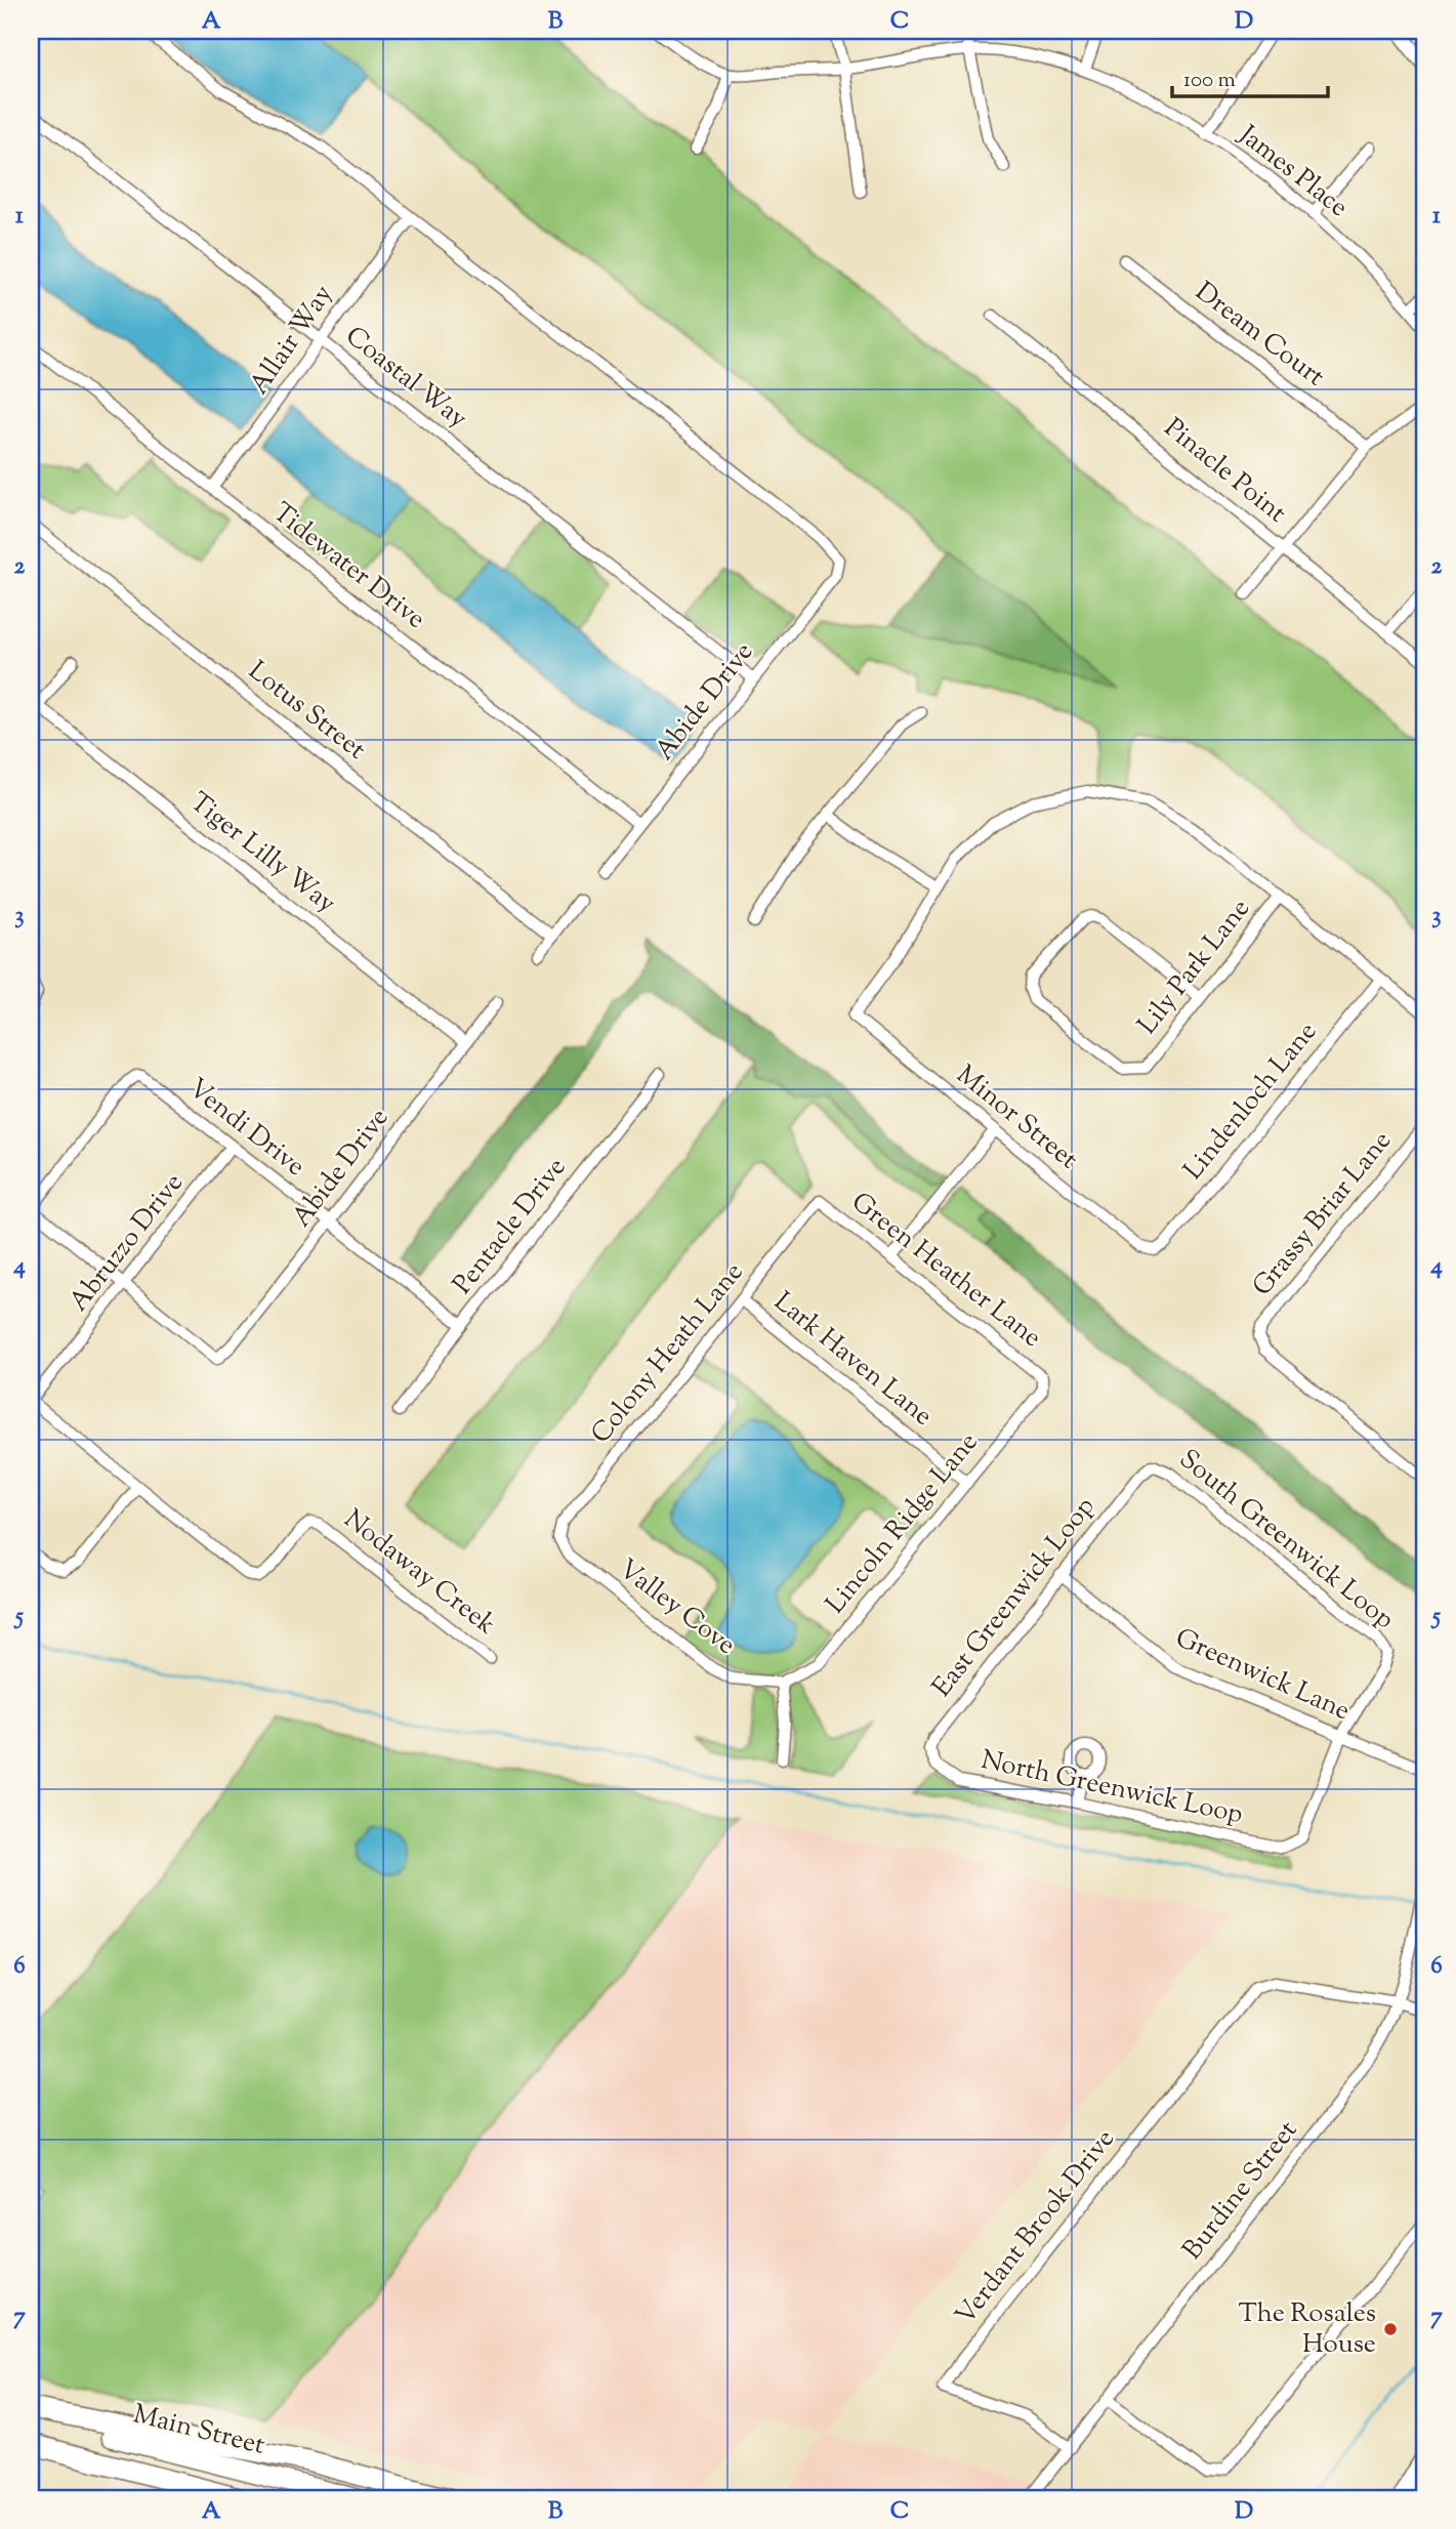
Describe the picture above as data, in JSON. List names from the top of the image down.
{
  "streets": {
    "highway": ["Main Street"],
    "street": [
      "James Place",
      "Dream Court",
      "Allair Way",
      "Coastal Way",
      "Pinacle Point",
      "Tidewater Drive",
      "Abide Drive",
      "Lotus Street",
      "Tiger Lilly Way",
      "Lily Park Lane",
      "Lindenloch Lane",
      "Minor Street",
      "Vendi Drive",
      "Grassy Briar Lane",
      "Pentacle Drive",
      "Abruzzo Drive",
      "Green Heather Lane",
      "Colony Heath Lane",
      "Lark Haven Lane",
      "Lincoln Ridge Lane",
      "South Greenwick Loop",
      "Nodaway Creek",
      "East Greenwick Loop",
      "Valley Cove",
      "Greenwick Lane",
      "North Greenwick Loop",
      "Burdine Street",
      "Verdant Brook Drive"
    ]
  },
  "crossings": [
    ["Allair Way", "Coastal Way"],
    ["Allair Way", "Tidewater Drive"],
    ["Allair Way", "Abide Drive"],
    ["Coastal Way", "Abide Drive"],
    ["Tidewater Drive", "Abide Drive"],
    ["Abide Drive", "Tiger Lilly Way"],
    ["Abide Drive", "Vendi Drive"],
    ["Abide Drive", "Abruzzo Drive"],
    ["Lindenloch Lane", "Minor Street"],
    ["Vendi Drive", "Pentacle Drive"],
    ["Vendi Drive", "Abruzzo Drive"],
    ["Green Heather Lane", "Colony Heath Lane"],
    ["Green Heather Lane", "Lincoln Ridge Lane"],
    ["Colony Heath Lane", "Lark Haven Lane"],
    ["Colony Heath Lane", "Valley Cove"],
    ["Lark Haven Lane", "Lincoln Ridge Lane"],
    ["Lincoln Ridge Lane", "Valley Cove"],
    ["South Greenwick Loop", "East Greenwick Loop"],
    ["South Greenwick Loop", "Greenwick Lane"],
    ["South Greenwick Loop", "North Greenwick Loop"],
    ["East Greenwick Loop", "Greenwick Lane"],
    ["East Greenwick Loop", "North Greenwick Loop"],
    ["Greenwick Lane", "North Greenwick Loop"],
    ["Burdine Street", "Verdant Brook Drive"]
  ],
  "places": ["The Rosales House"],
  "scale_bar": "100 m",
  "grid": {
    "columns": [
      "A",
      "B",
      "C",
      "D"
    ],
    "rows": [
      "1",
      "2",
      "3",
      "4",
      "5",
      "6",
      "7"
    ]
  }
}
